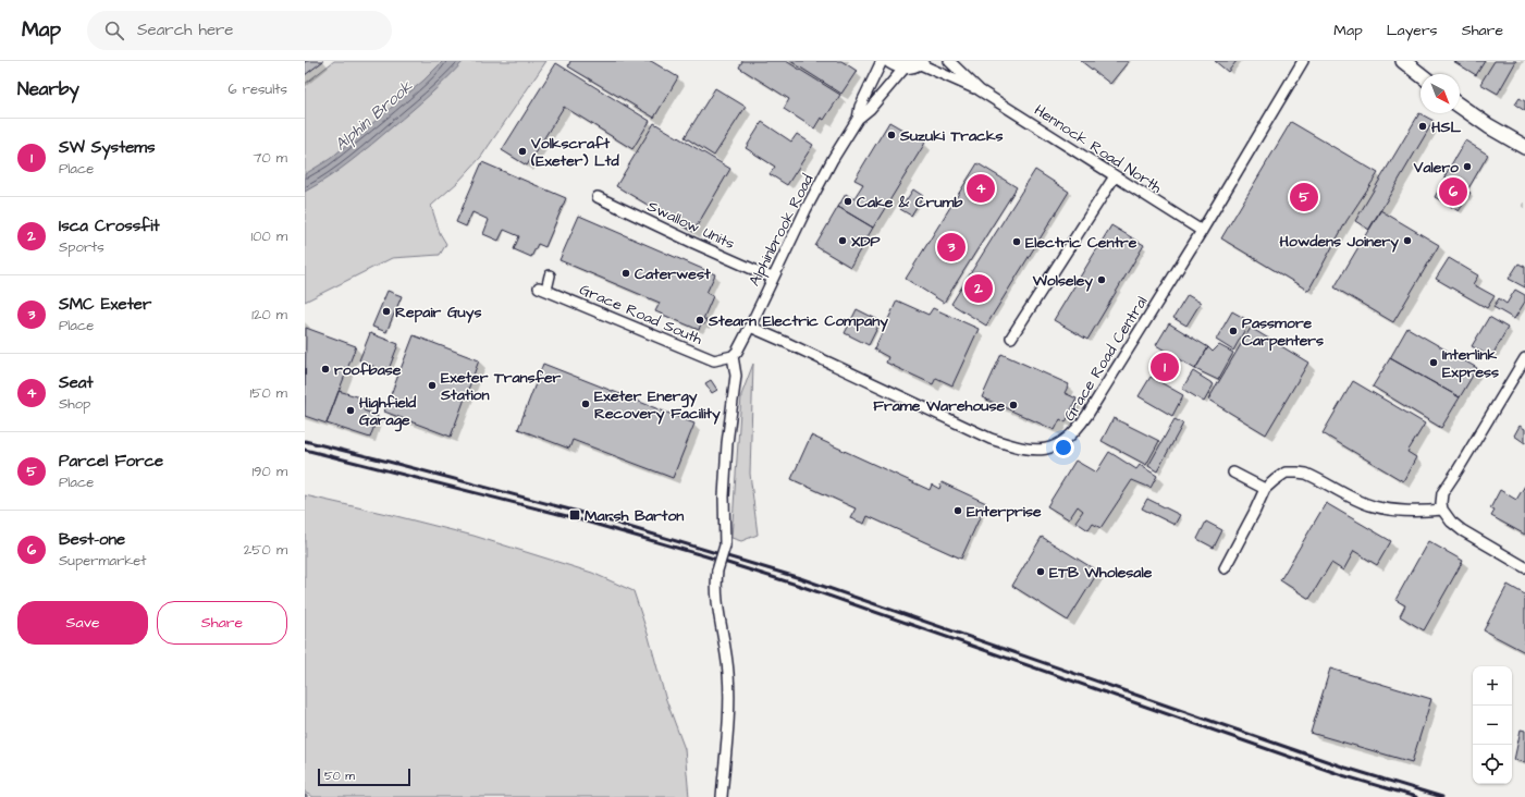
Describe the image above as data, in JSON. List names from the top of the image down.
{
  "streets": {
    "street": [
      "Hennock Road North",
      "Swallow Units",
      "Alphinbrook Road",
      "Grace Road South",
      "Grace Road Central"
    ]
  },
  "crossings": [
    ["Hennock Road North", "Alphinbrook Road"],
    ["Hennock Road North", "Grace Road Central"],
    ["Swallow Units", "Alphinbrook Road"],
    ["Alphinbrook Road", "Grace Road South"],
    ["Alphinbrook Road", "Grace Road Central"]
  ],
  "water": ["Alphin Brook"],
  "places": {
    "other": [
      "HSL",
      "Suzuki Tracks",
      "Volkscraft (Exeter) Ltd",
      "Valero",
      "Cake & Crumb",
      "XDP",
      "Howdens Joinery",
      "Electric Centre",
      "Caterwest",
      "Wolseley",
      "Repair Guys",
      "Stearn Electric Company",
      "Passmore Carpenters",
      "Interlink Express",
      "roofbase",
      "Exeter Transfer Station",
      "Exeter Energy Recovery Facility",
      "Frame Warehouse",
      "Highfield Garage",
      "Enterprise",
      "ETB Wholesale"
    ],
    "transit": ["Marsh Barton"]
  },
  "scale_bar": "50 m",
  "north": "bottom right",
  "page": {
    "header": "Map",
    "search": "Search here",
    "nav": ["Map", "Layers", "Share"],
    "heading": ["Nearby", "6 results"],
    "list": [
      {
        "mark": "1",
        "name": "SW Systems",
        "note": "Place",
        "value": "70 m"
      },
      {
        "mark": "2",
        "name": "Isca Crossfit",
        "note": "Sports",
        "value": "100 m"
      },
      {
        "mark": "3",
        "name": "SMC Exeter",
        "note": "Place",
        "value": "120 m"
      },
      {
        "mark": "4",
        "name": "Seat",
        "note": "Shop",
        "value": "150 m"
      },
      {
        "mark": "5",
        "name": "Parcel Force",
        "note": "Place",
        "value": "190 m"
      },
      {
        "mark": "6",
        "name": "Best-one",
        "note": "Supermarket",
        "value": "250 m"
      }
    ],
    "pins": [
      "4",
      "6",
      "5",
      "3",
      "2",
      "1"
    ],
    "buttons": ["Save", "Share"],
    "map_buttons": ["+", "−"],
    "scale": "50 m"
  }
}
